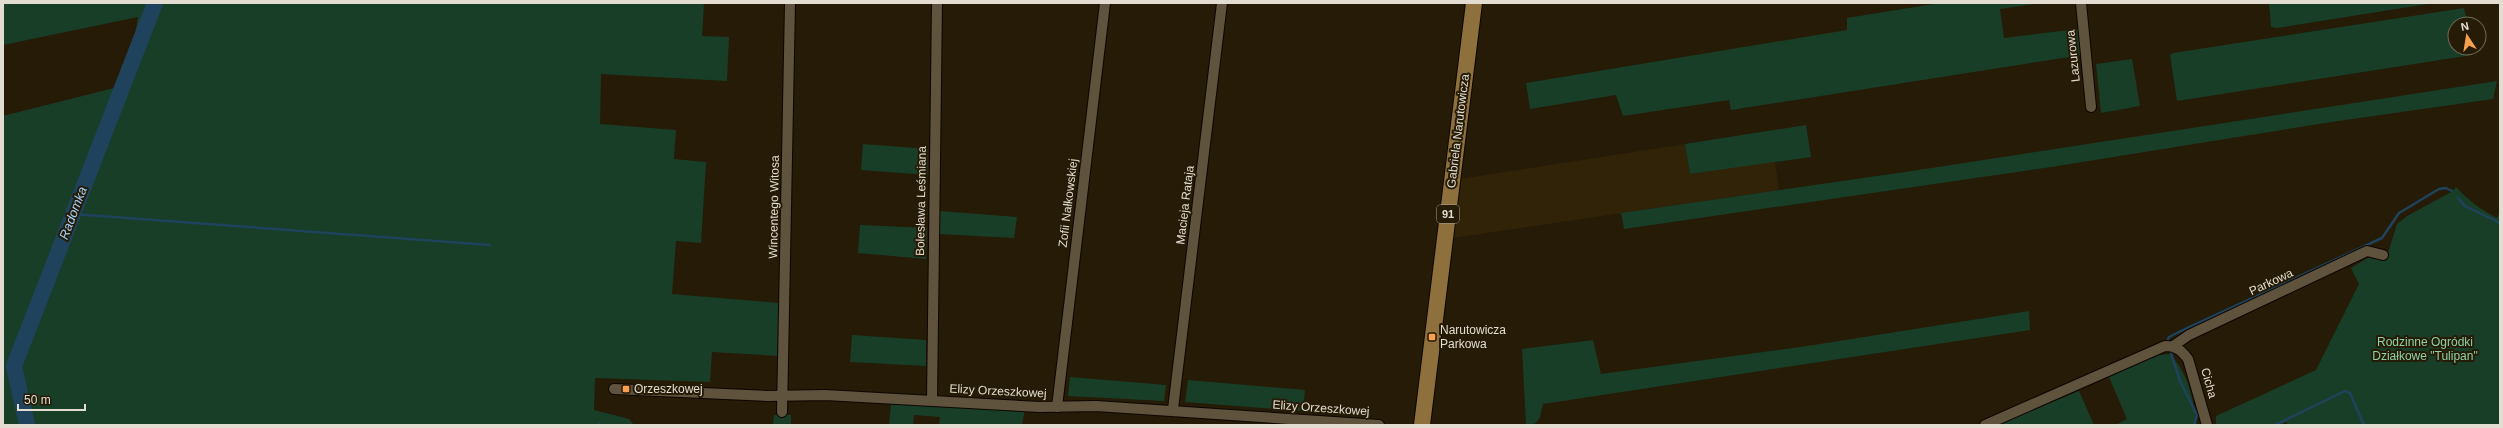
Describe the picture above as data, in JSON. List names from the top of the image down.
{
  "streets": {
    "main road": ["Gabriela Narutowicza", "91"],
    "street": [
      "Lazurowa",
      "Bolesława Leśmiana",
      "Zofii Nałkowskiej",
      "Macieja Rataja",
      "Wincentego Witosa",
      "Parkowa",
      "Cicha",
      "Elizy Orzeszkowej"
    ]
  },
  "crossings": [
    ["Bolesława Leśmiana", "Elizy Orzeszkowej"],
    ["Zofii Nałkowskiej", "Elizy Orzeszkowej"],
    ["Macieja Rataja", "Elizy Orzeszkowej"],
    ["Wincentego Witosa", "Elizy Orzeszkowej"],
    ["Parkowa", "Cicha"]
  ],
  "water": ["Radomka"],
  "parks": ["Rodzinne Ogródki Działkowe \"Tulipan\""],
  "places": {
    "transit": ["Narutowicza Parkowa", "Orzeszkowej"]
  },
  "scale_bar": "50 m",
  "north": "top"
}
